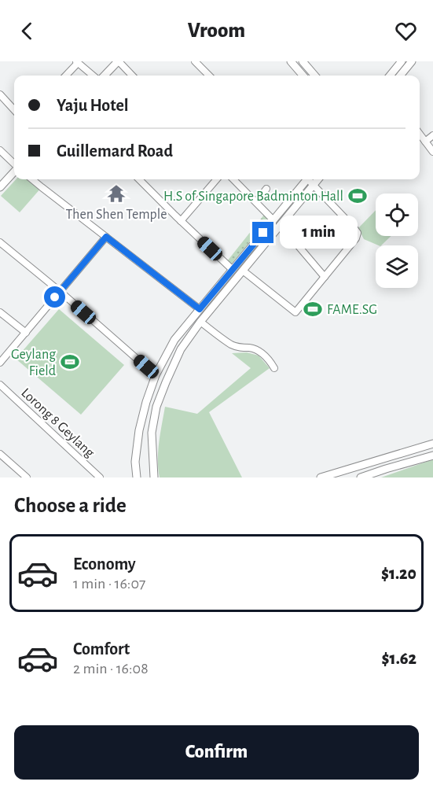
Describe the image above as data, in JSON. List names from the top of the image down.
{
  "streets": {
    "street": ["Lorong 8 Geylang"]
  },
  "places": {
    "temple": ["Then Shen Temple"],
    "sports": ["H.S of Singapore Badminton Hall", "FAME.SG", "Geylang Field"]
  },
  "page": {
    "header": "Vroom",
    "banner": ["Yaju Hotel", "Guillemard Road"],
    "bubble": "1 min",
    "heading": "Choose a ride",
    "list": [
      {
        "name": "Economy",
        "note": "1 min · 16:07",
        "value": "$1.20"
      },
      {
        "name": "Comfort",
        "note": "2 min · 16:08",
        "value": "$1.62"
      }
    ],
    "buttons": "Confirm"
  }
}
